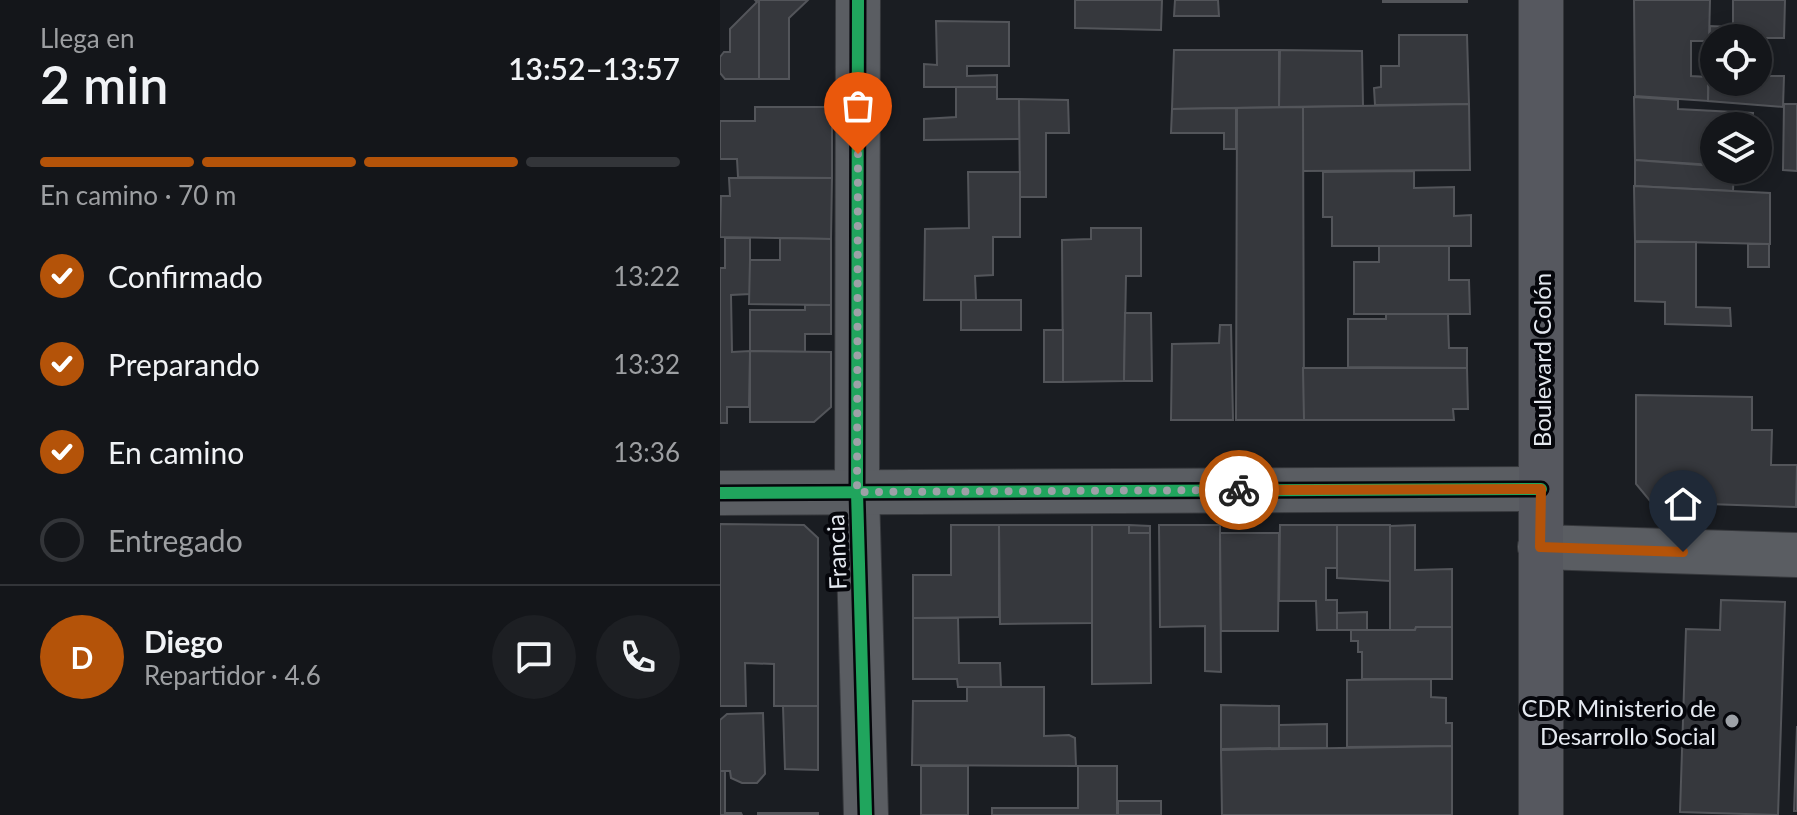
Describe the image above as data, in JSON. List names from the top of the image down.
{
  "streets": {
    "main road": ["Boulevard Colón"],
    "street": ["Francia"]
  },
  "places": ["CDR Ministerio de Desarrollo Social"],
  "page": {
    "heading": ["2 min", "Llega en", "13:52–13:57"],
    "panel": ["Diego", "Repartidor · 4.6"],
    "bar": "En camino · 70 m",
    "list": [
      ["Confirmado", "13:22"],
      ["Preparando", "13:32"],
      ["En camino", "13:36"],
      "Entregado"
    ],
    "round": "D"
  }
}
